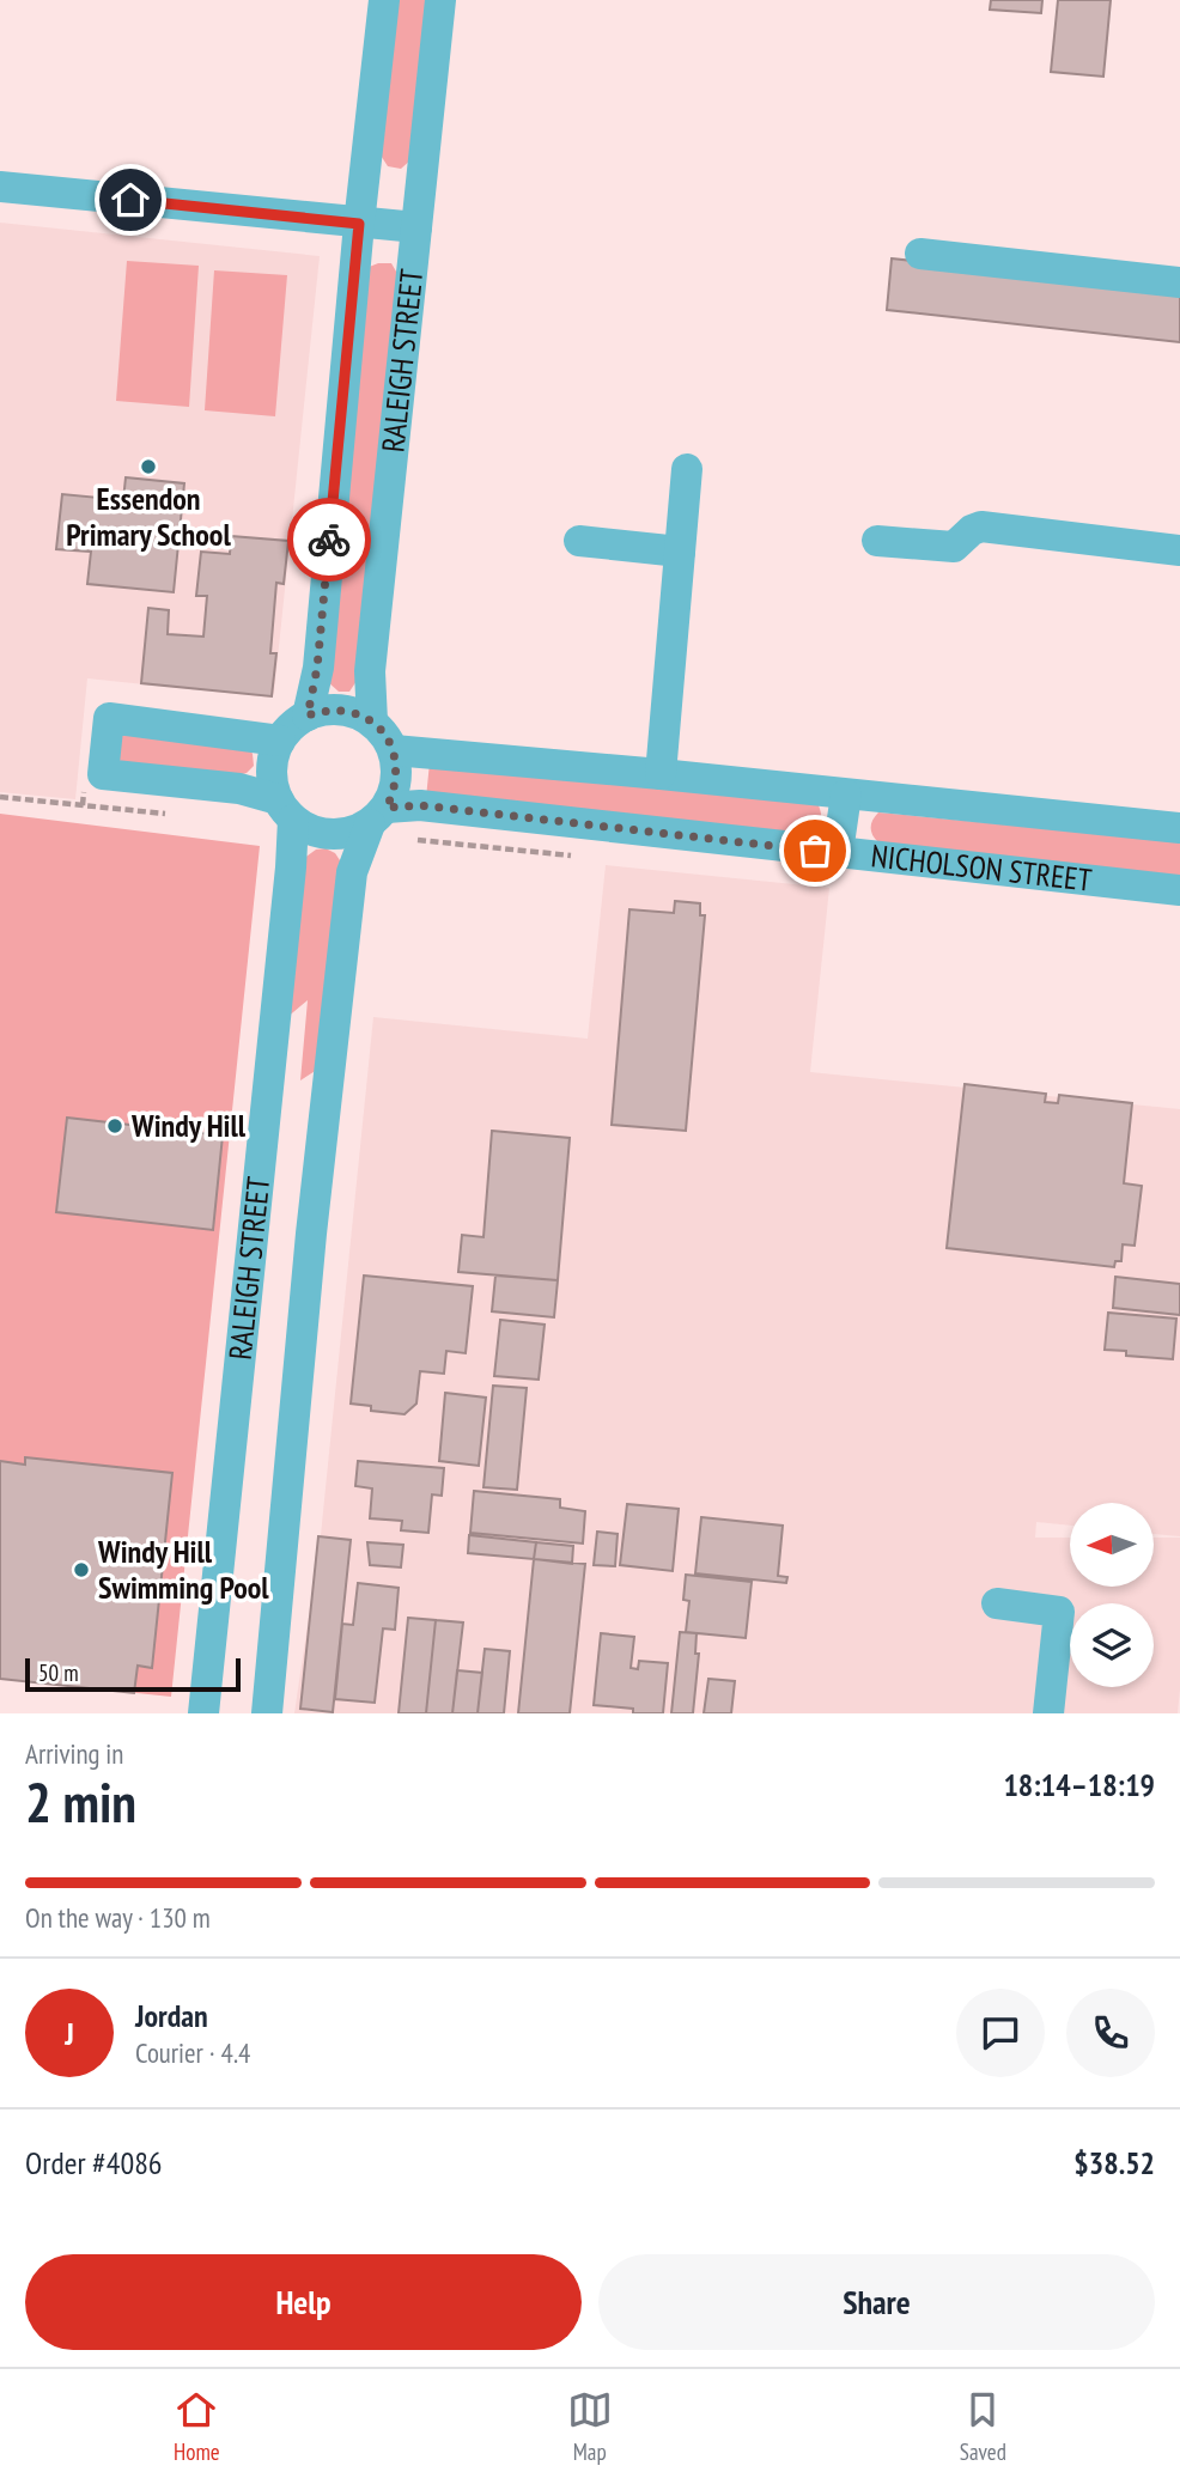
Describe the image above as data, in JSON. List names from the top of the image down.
{
  "streets": {
    "street": ["RALEIGH STREET", "NICHOLSON STREET"]
  },
  "crossings": [
    ["RALEIGH STREET", "NICHOLSON STREET"]
  ],
  "places": ["Essendon Primary School", "Windy Hill", "Windy Hill Swimming Pool"],
  "scale_bar": "50 m",
  "north": "left",
  "page": {
    "scale": "50 m",
    "heading": ["2 min", "Arriving in", "18:14–18:19"],
    "panel": [
      "Jordan",
      "Courier · 4.4",
      "Order #4086",
      "$38.52"
    ],
    "bar": "On the way · 130 m",
    "round": "J",
    "buttons": ["Help", "Share"],
    "tabs": ["Home", "Map", "Saved"]
  }
}
